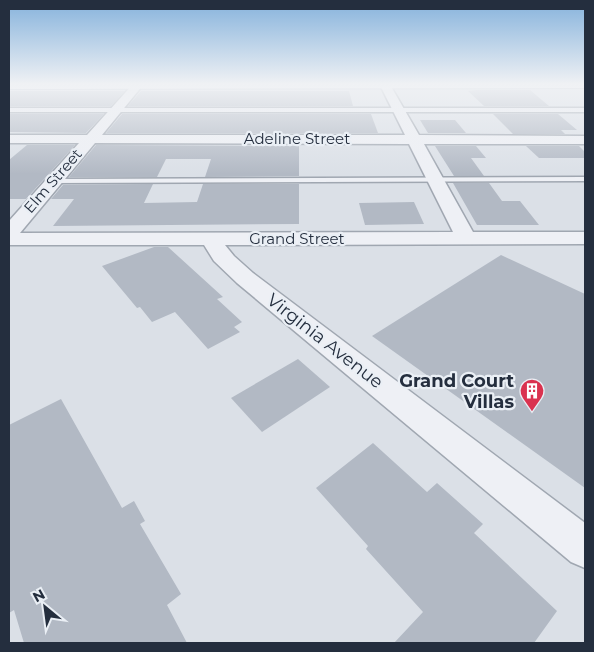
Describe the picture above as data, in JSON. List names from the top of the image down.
{
  "streets": {
    "street": [
      "Adeline Street",
      "Elm Street",
      "Grand Street",
      "Virginia Avenue"
    ]
  },
  "crossings": [
    ["Adeline Street", "Elm Street"],
    ["Grand Street", "Virginia Avenue"]
  ],
  "places": {
    "building": ["Grand Court Villas"]
  },
  "north": "top left"
}
